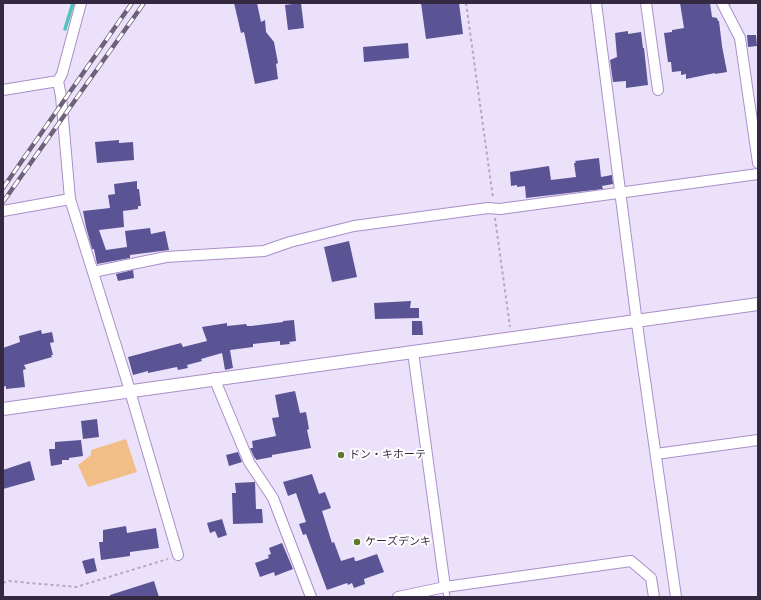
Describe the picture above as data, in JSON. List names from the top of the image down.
{
  "places": ["ドン・キホーテ", "ケーズデンキ"]
}
